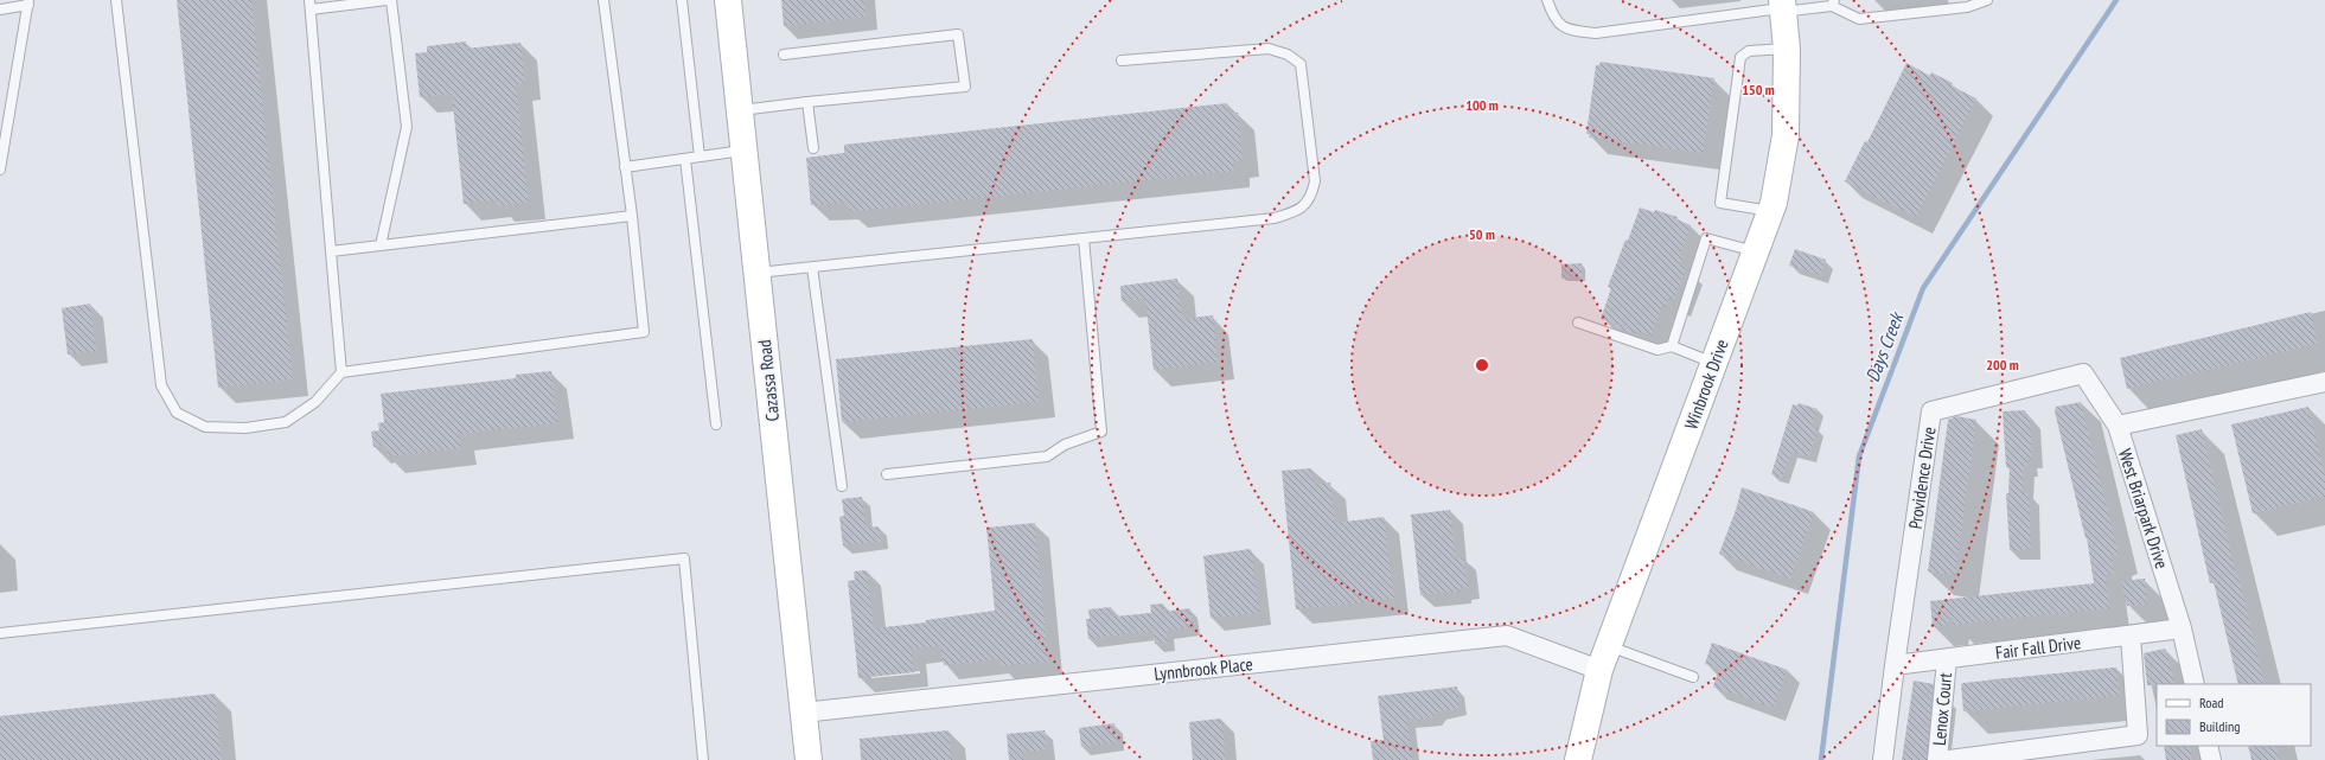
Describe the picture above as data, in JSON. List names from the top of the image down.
{
  "streets": {
    "street": [
      "Cazassa Road",
      "Winbrook Drive",
      "Providence Drive",
      "West Briarpark Drive",
      "Fair Fall Drive",
      "Lynnbrook Place",
      "Lenox Court"
    ]
  },
  "crossings": [
    ["Cazassa Road", "Lynnbrook Place"],
    ["Winbrook Drive", "Lynnbrook Place"],
    ["Providence Drive", "West Briarpark Drive"],
    ["Providence Drive", "Fair Fall Drive"],
    ["West Briarpark Drive", "Fair Fall Drive"],
    ["Fair Fall Drive", "Lenox Court"]
  ],
  "water": ["Days Creek"],
  "legend": ["Road", "Building"],
  "rings": [
    "150 m",
    "100 m",
    "50 m",
    "200 m"
  ]
}
